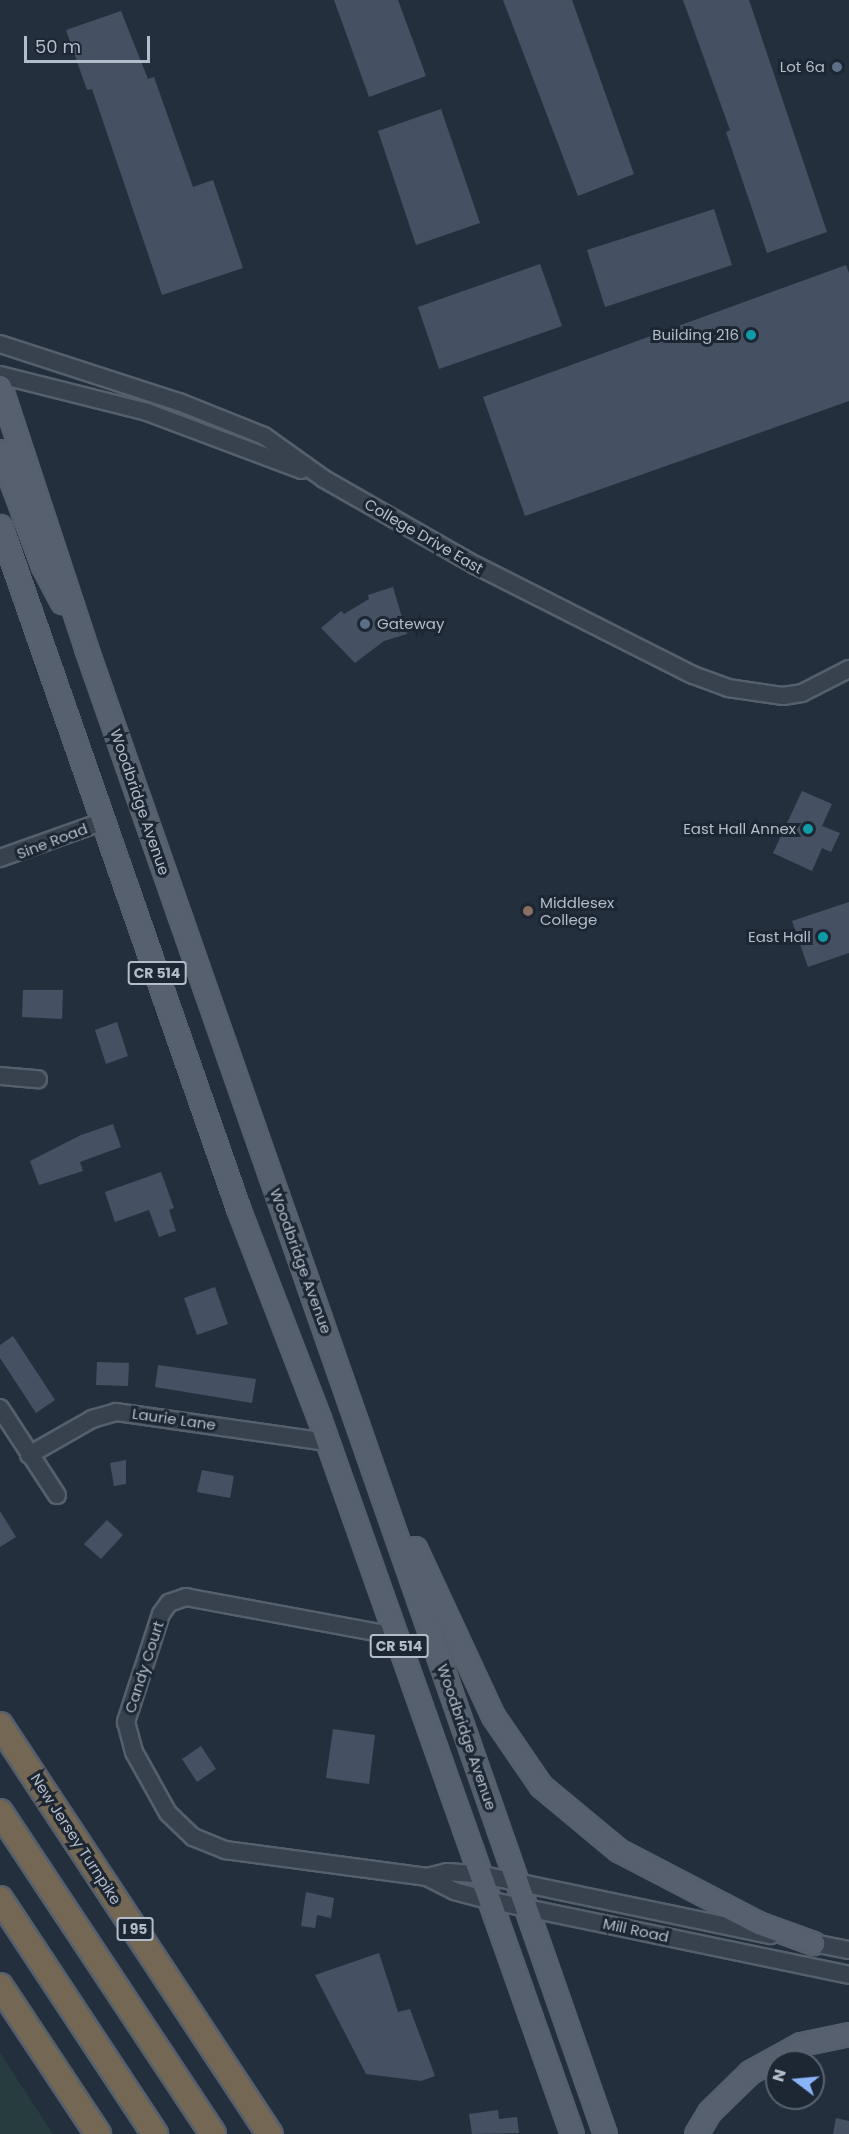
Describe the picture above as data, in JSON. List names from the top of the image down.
{
  "streets": {
    "highway": ["New Jersey Turnpike", "I 95"],
    "main road": ["Woodbridge Avenue", "CR 514"],
    "street": [
      "College Drive East",
      "Sine Road",
      "Laurie Lane",
      "Candy Court",
      "Mill Road"
    ]
  },
  "crossings": [
    ["Woodbridge Avenue", "Mill Road"],
    ["Sine Road", "CR 514"],
    ["CR 514", "Laurie Lane"],
    ["CR 514", "Candy Court"],
    ["CR 514", "Mill Road"],
    ["Candy Court", "Mill Road"]
  ],
  "places": [
    "Lot 6a",
    "Building 216",
    "Gateway",
    "East Hall Annex",
    "Middlesex College",
    "East Hall"
  ],
  "scale_bar": "50 m",
  "north": "left"
}
